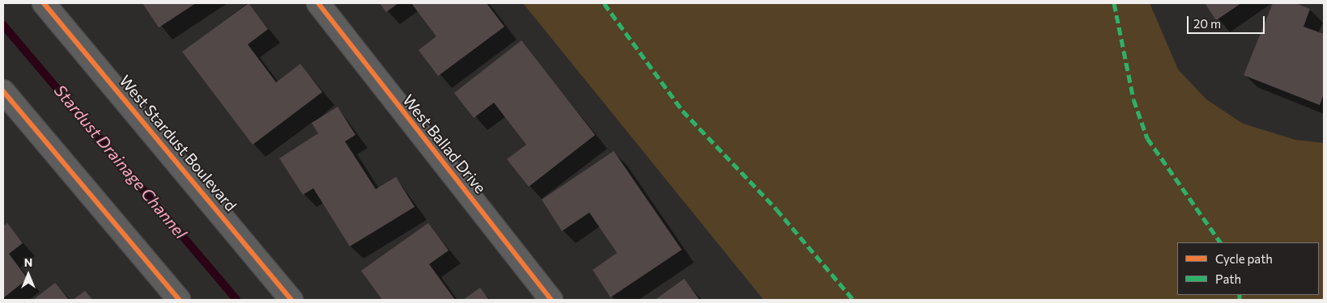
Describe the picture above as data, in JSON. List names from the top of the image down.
{
  "streets": {
    "street": ["West Stardust Boulevard", "West Ballad Drive"]
  },
  "water": ["Stardust Drainage Channel"],
  "legend": ["Cycle path", "Path"],
  "scale_bar": "20 m",
  "north": "top"
}
